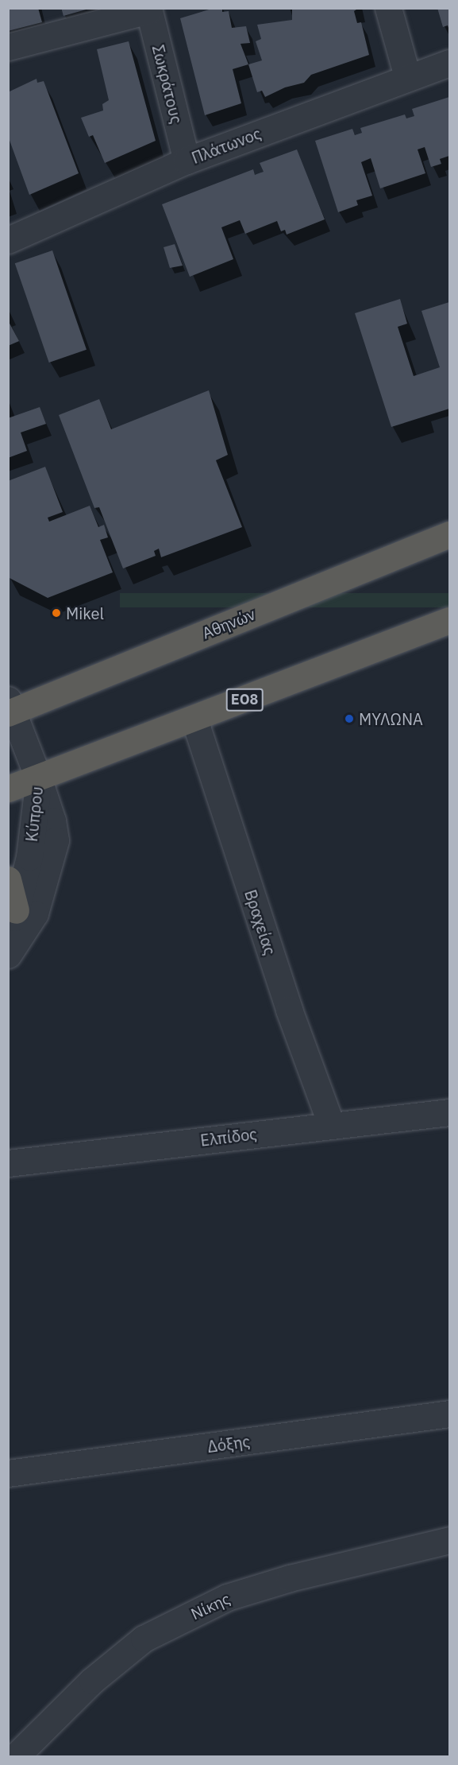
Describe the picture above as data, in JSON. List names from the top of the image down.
{
  "streets": {
    "highway": ["Αθηνών", "ΕΟ8"],
    "street": [
      "Σωκράτους",
      "Πλάτωνος",
      "Κύπρου",
      "Βραχείας",
      "Ελπίδος",
      "Δόξης",
      "Νίκης"
    ]
  },
  "crossings": [
    ["Σωκράτους", "Πλάτωνος"],
    ["ΕΟ8", "Κύπρου"],
    ["ΕΟ8", "Βραχείας"],
    ["Βραχείας", "Ελπίδος"]
  ],
  "places": ["Mikel", "ΜΥΛΩΝΑ"]
}
